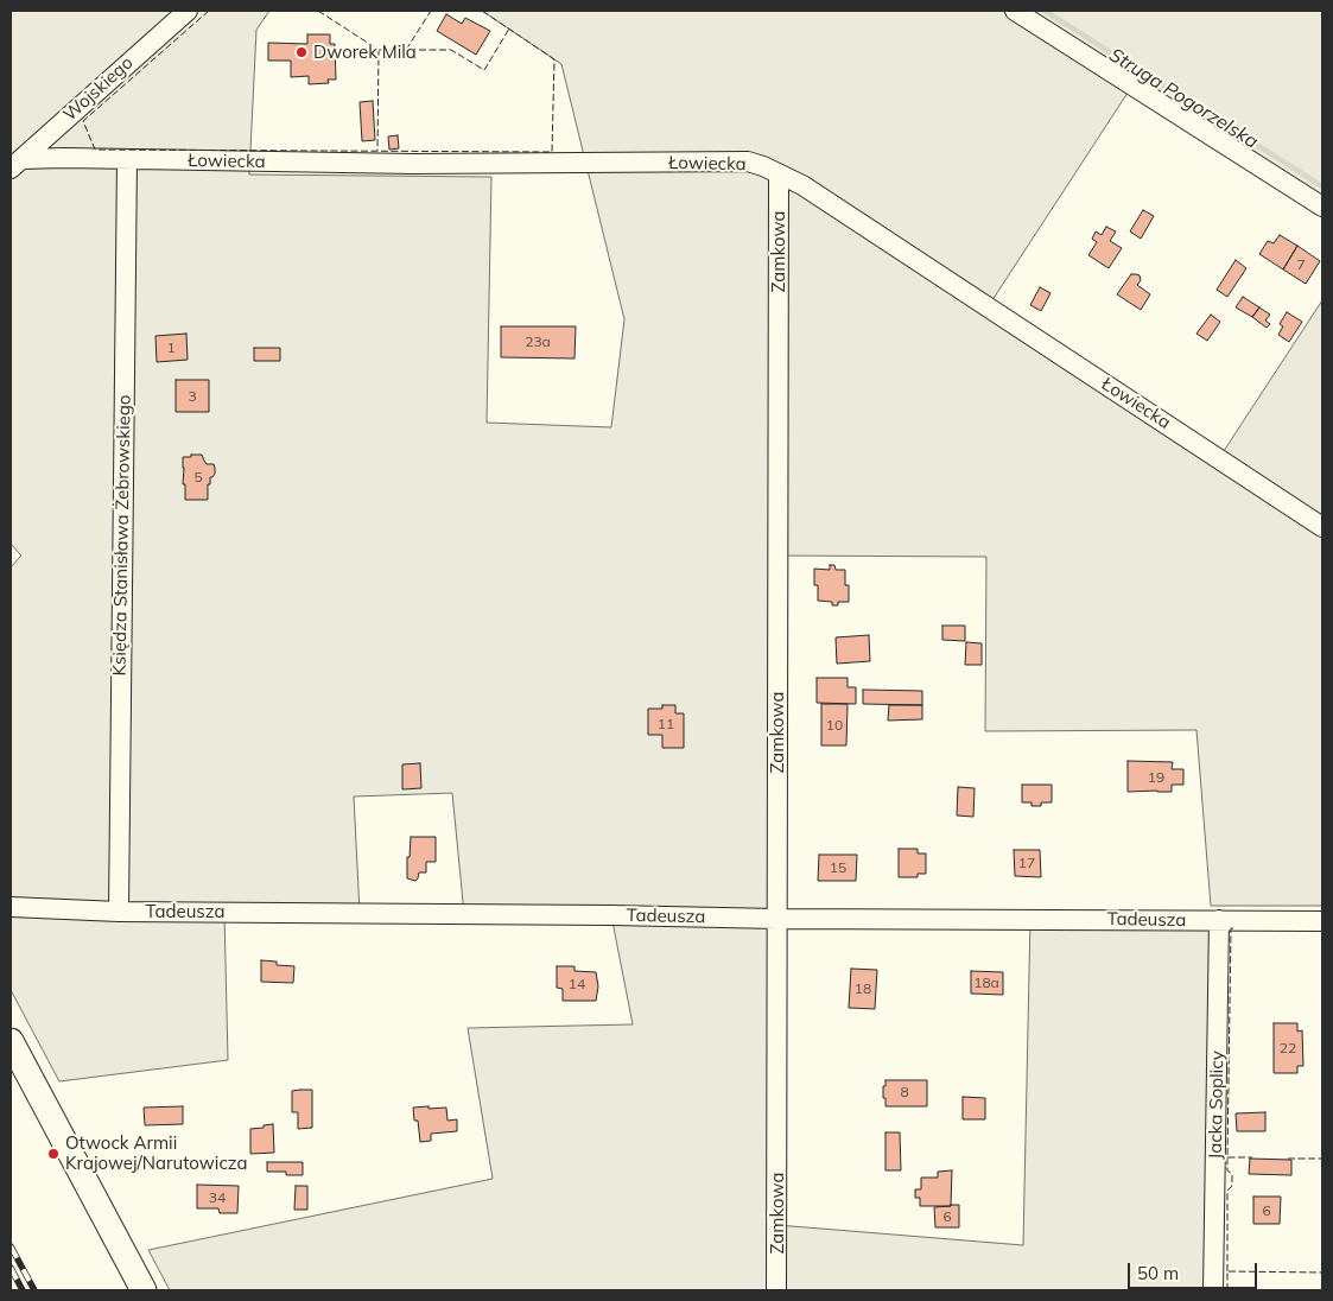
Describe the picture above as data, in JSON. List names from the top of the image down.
{
  "streets": {
    "street": [
      "Wojskiego",
      "Łowiecka",
      "Zamkowa",
      "Księdza Stanisława Żebrowskiego",
      "Tadeusza",
      "Jacka Soplicy"
    ]
  },
  "crossings": [
    ["Wojskiego", "Łowiecka"],
    ["Łowiecka", "Zamkowa"],
    ["Łowiecka", "Księdza Stanisława Żebrowskiego"],
    ["Zamkowa", "Tadeusza"],
    ["Księdza Stanisława Żebrowskiego", "Tadeusza"],
    ["Tadeusza", "Jacka Soplicy"]
  ],
  "water": ["Struga Pogorzelska"],
  "places": ["Dworek Mila", "Otwock Armii Krajowej/Narutowicza"],
  "house_numbers": [
    "7",
    "23a",
    "1",
    "3",
    "5",
    "11",
    "10",
    "19",
    "17",
    "15",
    "18a",
    "14",
    "18",
    "22",
    "8",
    "34",
    "6",
    "6"
  ],
  "scale_bar": "50 m"
}
